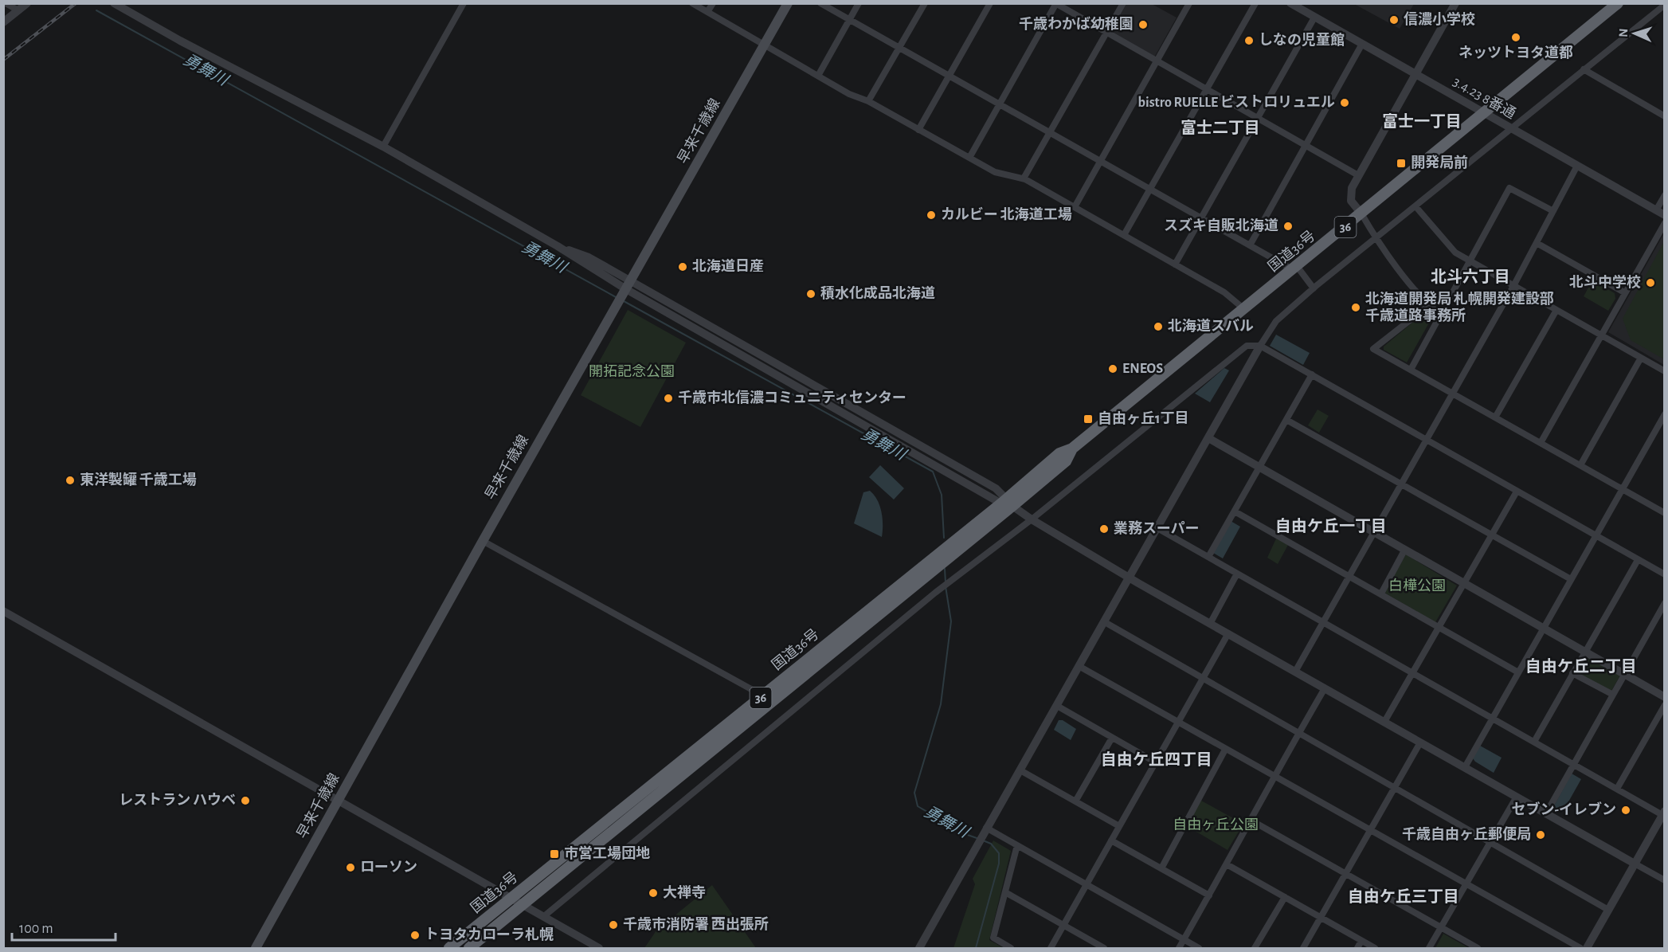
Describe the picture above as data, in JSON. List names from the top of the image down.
{
  "streets": {
    "highway": ["36", "国道36号"],
    "main road": ["早来千歳線"],
    "street": ["3.4.23 8番通"]
  },
  "crossings": [
    ["3.4.23 8番通", "国道36号"]
  ],
  "districts": [
    "富士一丁目",
    "富士二丁目",
    "北斗六丁目",
    "自由ケ丘一丁目",
    "自由ケ丘二丁目",
    "自由ケ丘四丁目",
    "自由ケ丘三丁目"
  ],
  "water": ["勇舞川"],
  "parks": ["開拓記念公園", "白樺公園", "自由ヶ丘公園"],
  "places": {
    "other": [
      "信濃小学校",
      "千歳わかば幼稚園",
      "ネッツトヨタ道都",
      "しなの児童館",
      "bistro RUELLE ビストロリュエル",
      "カルビー 北海道工場",
      "スズキ自販北海道",
      "北海道日産",
      "北斗中学校",
      "積水化成品北海道",
      "北海道開発局 札幌開発建設部 千歳道路事務所",
      "北海道スバル",
      "ENEOS",
      "千歳市北信濃コミュニティセンター",
      "東洋製罐 千歳工場",
      "業務スーパー",
      "レストラン ハウベ",
      "セブン-イレブン",
      "千歳自由ヶ丘郵便局",
      "ローソン",
      "大禅寺",
      "千歳市消防署 西出張所",
      "トヨタカローラ札幌"
    ],
    "transit": ["開発局前", "自由ヶ丘1丁目", "市営工場団地"]
  },
  "scale_bar": "100 m",
  "north": "left"
}
